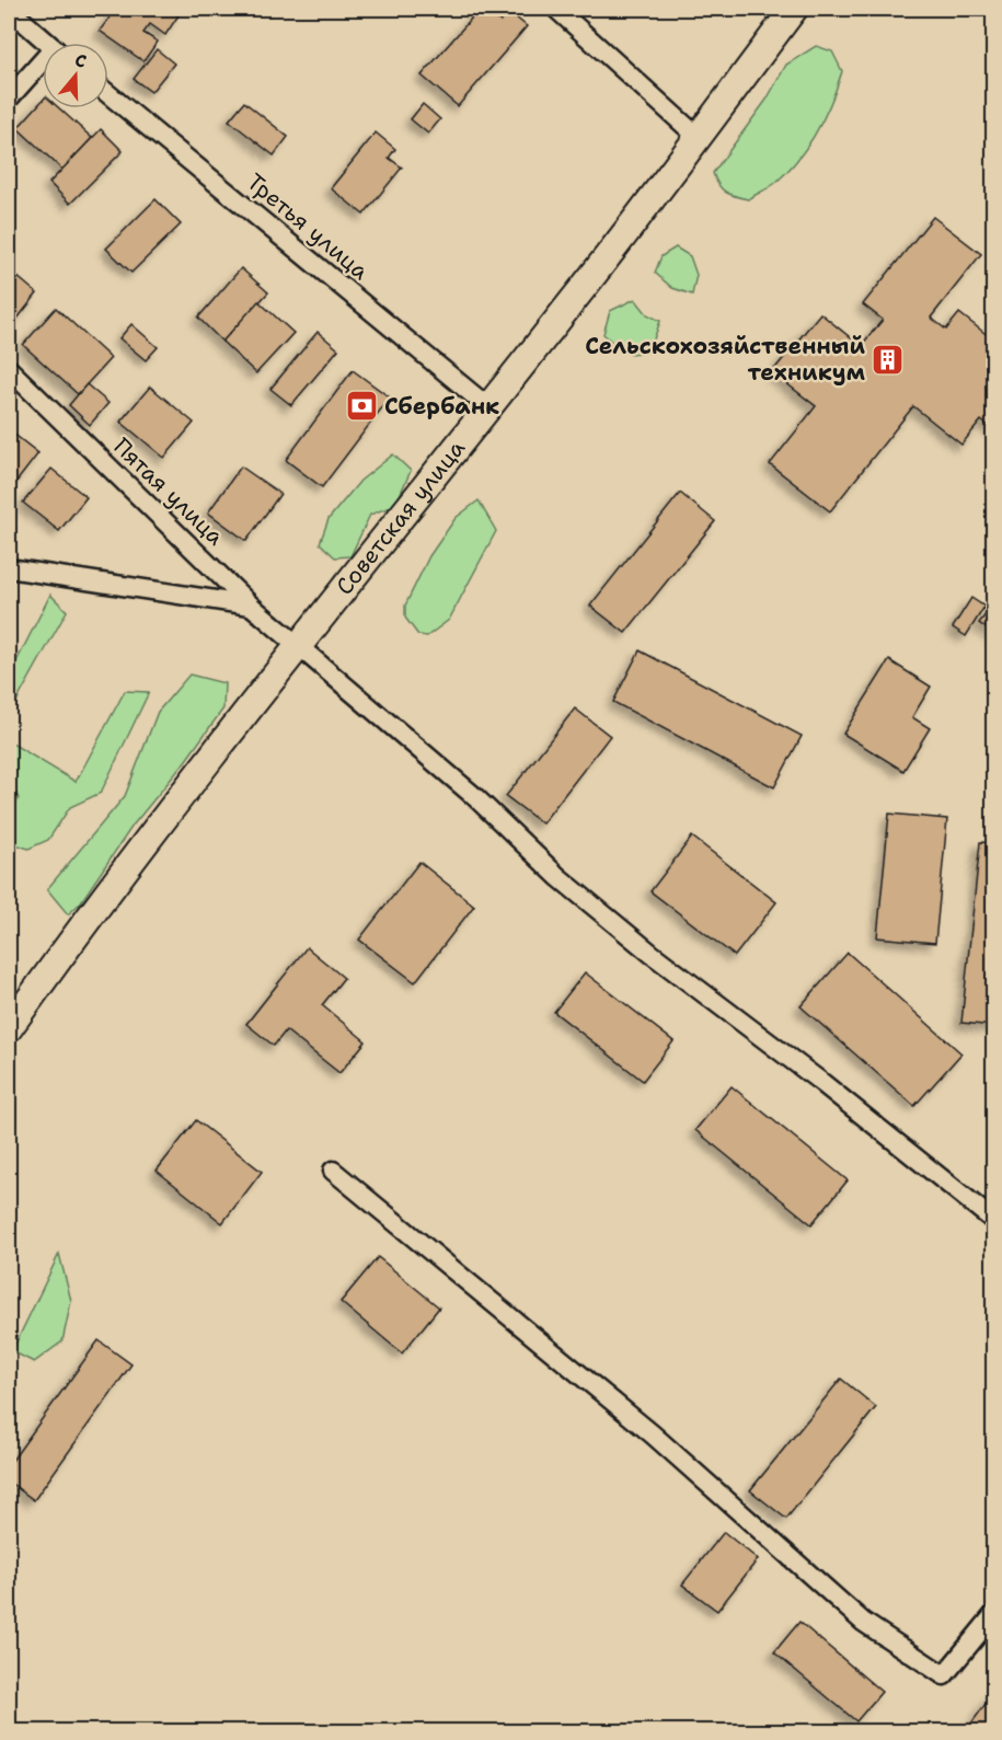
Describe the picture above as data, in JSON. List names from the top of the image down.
{
  "streets": {
    "main road": ["Советская улица"],
    "street": ["Третья улица", "Пятая улица"]
  },
  "crossings": [
    ["Третья улица", "Советская улица"],
    ["Пятая улица", "Советская улица"]
  ],
  "places": {
    "building": ["Сельскохозяйственный техникум"],
    "bank": ["Сбербанк"]
  },
  "north": "top"
}
